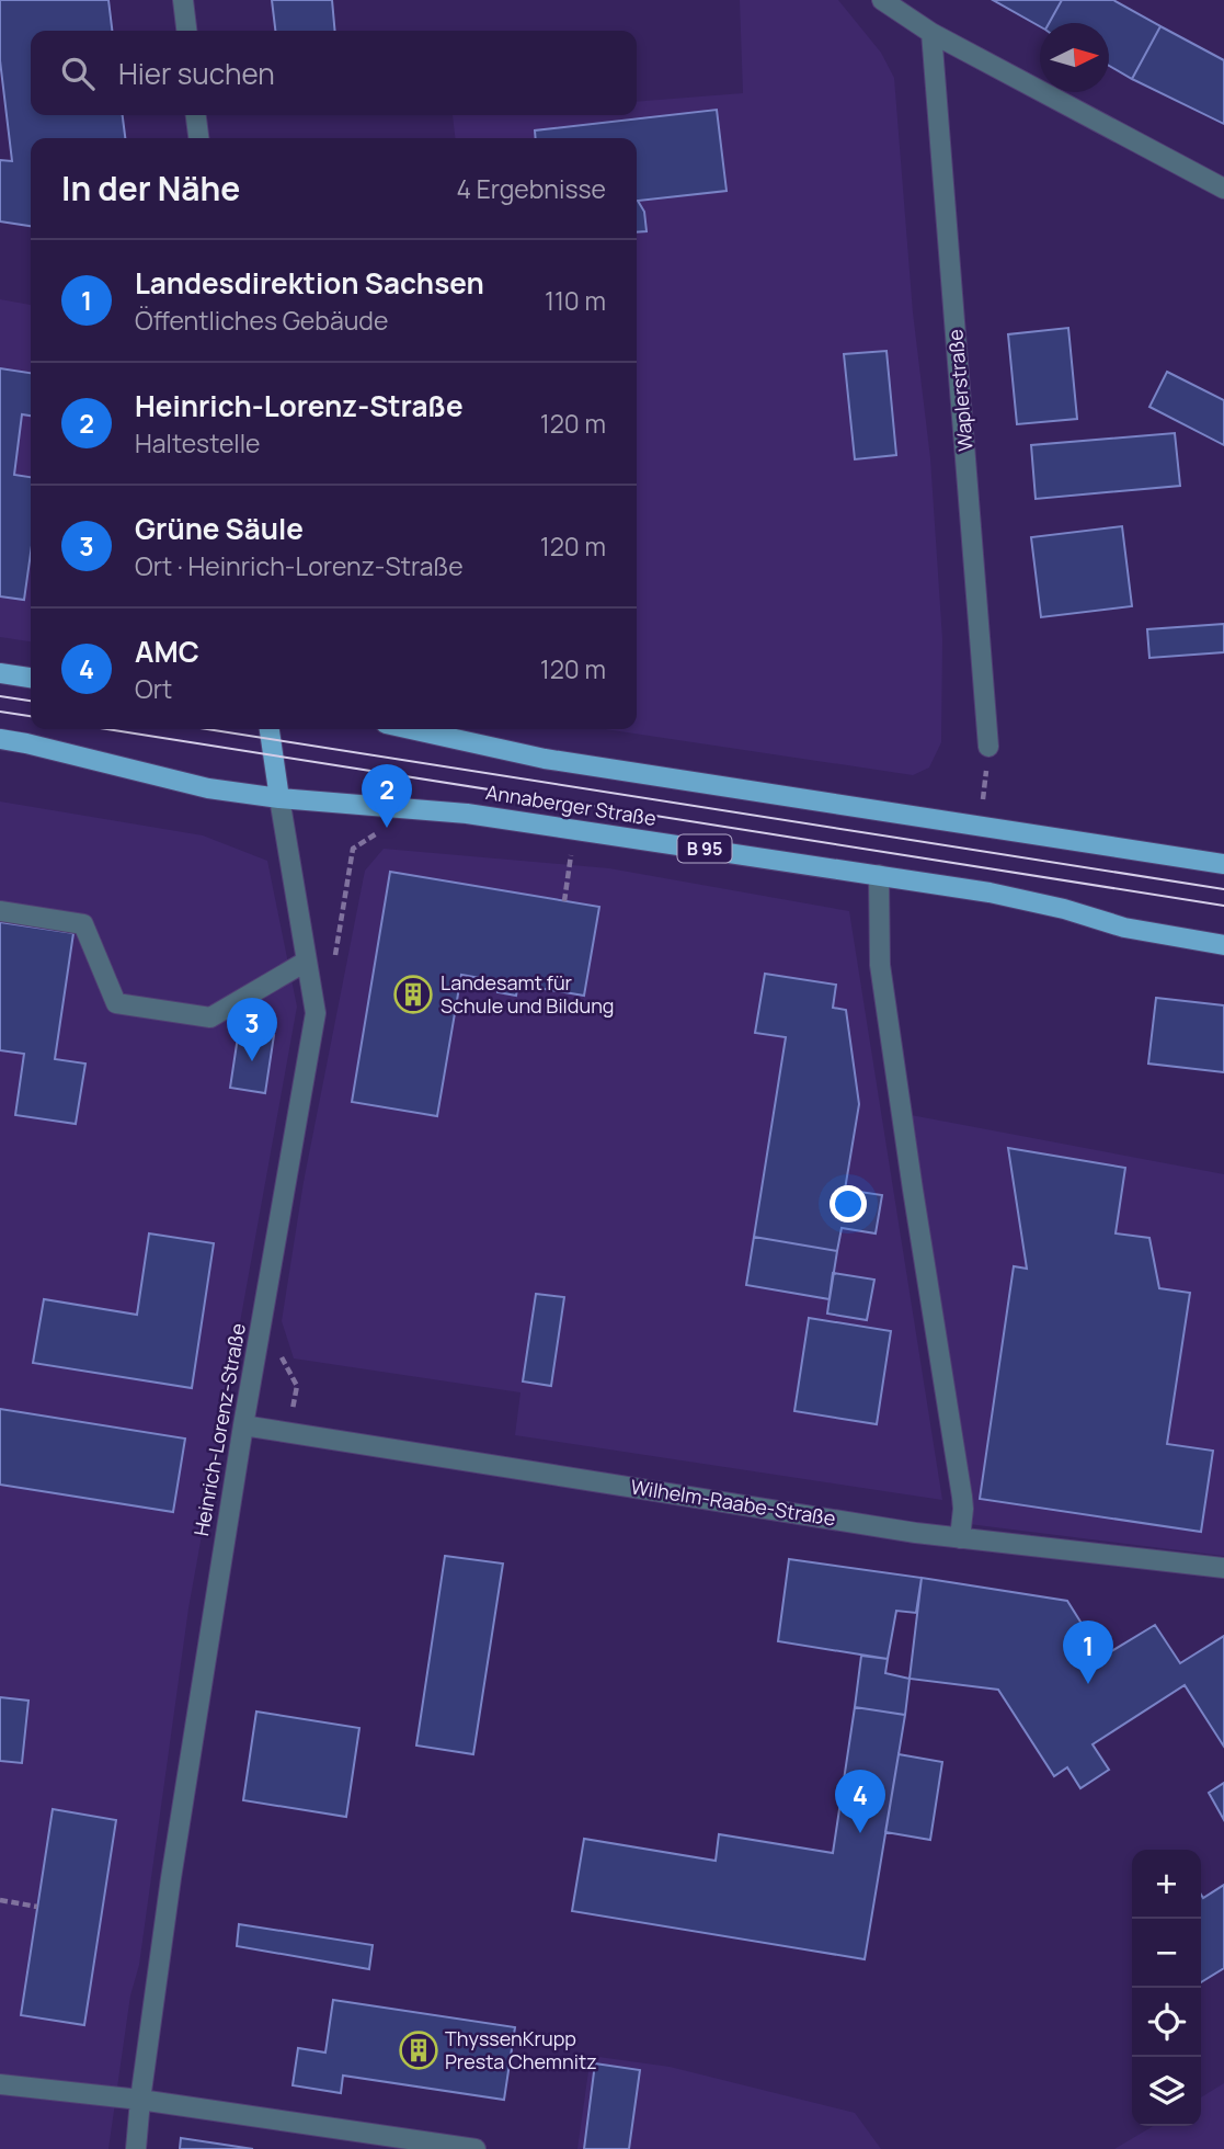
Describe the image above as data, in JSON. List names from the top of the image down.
{
  "streets": {
    "main road": ["Annaberger Straße", "B 95", "Heinrich-Lorenz-Straße"],
    "street": ["Waplerstraße", "Wilhelm-Raabe-Straße"]
  },
  "crossings": [
    ["Annaberger Straße", "Heinrich-Lorenz-Straße"],
    ["Heinrich-Lorenz-Straße", "Wilhelm-Raabe-Straße"]
  ],
  "places": {
    "building": ["Landesamt für Schule und Bildung", "ThyssenKrupp Presta Chemnitz"]
  },
  "north": "right",
  "page": {
    "search": "Hier suchen",
    "heading": ["In der Nähe", "4 Ergebnisse"],
    "list": [
      {
        "mark": "1",
        "name": "Landesdirektion Sachsen",
        "note": "Öffentliches Gebäude",
        "value": "110 m"
      },
      {
        "mark": "2",
        "name": "Heinrich-Lorenz-Straße",
        "note": "Haltestelle",
        "value": "120 m"
      },
      {
        "mark": "3",
        "name": "Grüne Säule",
        "note": "Ort · Heinrich-Lorenz-Straße",
        "value": "120 m"
      },
      {
        "mark": "4",
        "name": "AMC",
        "note": "Ort",
        "value": "120 m"
      }
    ],
    "pins": [
      "2",
      "3",
      "1",
      "4"
    ],
    "map_buttons": ["+", "−"]
  }
}
